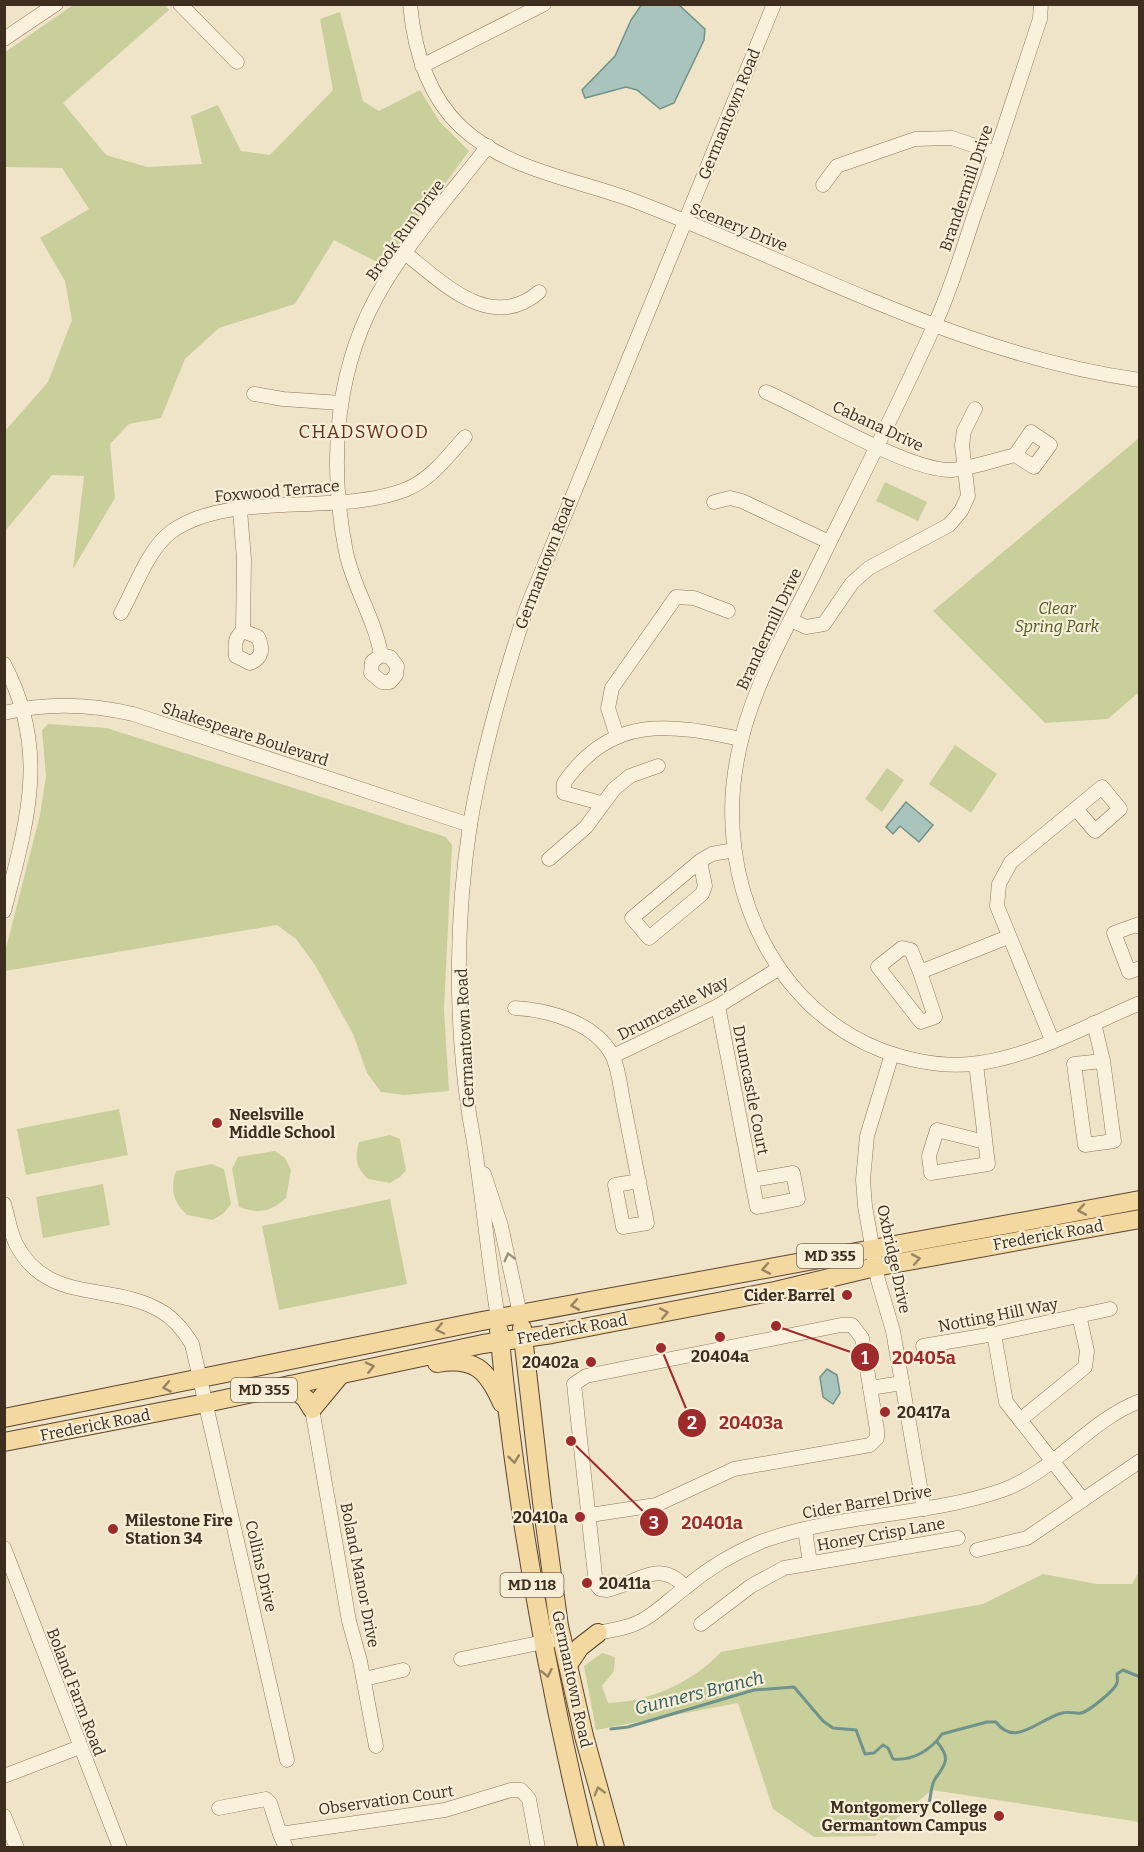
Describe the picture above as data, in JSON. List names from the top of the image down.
{
  "streets": {
    "main road": [
      "Germantown Road",
      "Frederick Road",
      "MD 355",
      "MD 118"
    ],
    "street": [
      "Brandermill Drive",
      "Scenery Drive",
      "Brook Run Drive",
      "Cabana Drive",
      "Foxwood Terrace",
      "Shakespeare Boulevard",
      "Drumcastle Way",
      "Drumcastle Court",
      "Oxbridge Drive",
      "Notting Hill Way",
      "Cider Barrel Drive",
      "Honey Crisp Lane",
      "Collins Drive",
      "Boland Manor Drive",
      "Boland Farm Road",
      "Observation Court"
    ]
  },
  "crossings": [
    ["Germantown Road", "Scenery Drive"],
    ["Germantown Road", "Shakespeare Boulevard"],
    ["Germantown Road", "Frederick Road"],
    ["Brandermill Drive", "Scenery Drive"],
    ["Brandermill Drive", "Cabana Drive"],
    ["Brandermill Drive", "Drumcastle Way"],
    ["Brandermill Drive", "Oxbridge Drive"],
    ["Scenery Drive", "Brook Run Drive"],
    ["Brook Run Drive", "Foxwood Terrace"],
    ["Drumcastle Way", "Drumcastle Court"],
    ["Frederick Road", "Oxbridge Drive"],
    ["Frederick Road", "Collins Drive"],
    ["Oxbridge Drive", "Cider Barrel Drive"],
    ["Cider Barrel Drive", "Honey Crisp Lane"]
  ],
  "districts": ["CHADSWOOD"],
  "water": ["Gunners Branch"],
  "parks": ["Clear Spring Park"],
  "places": [
    "Neelsville Middle School",
    "Cider Barrel",
    "20405a",
    "20404a",
    "20403a",
    "20402a",
    "20417a",
    "20401a",
    "20410a",
    "Milestone Fire Station 34",
    "20411a",
    "Montgomery College Germantown Campus"
  ]
}
